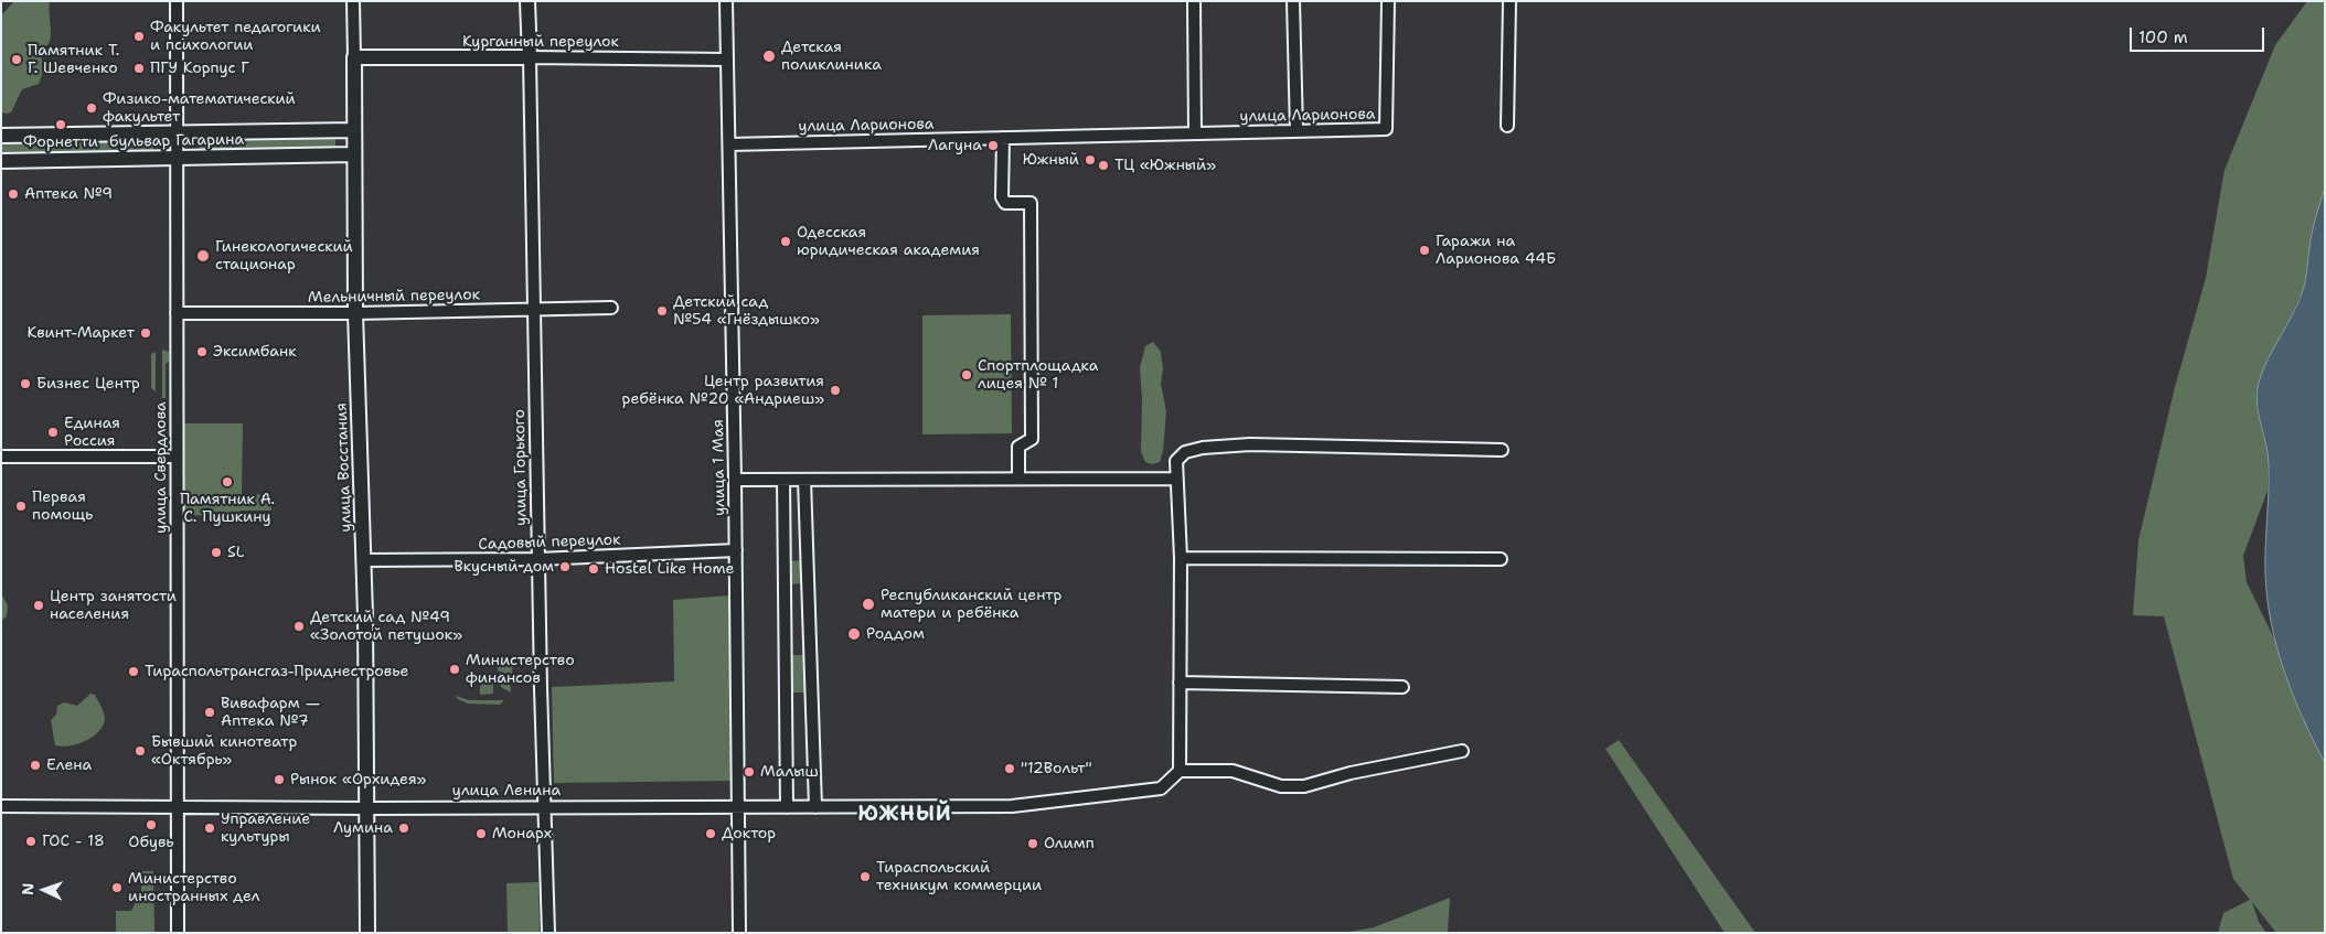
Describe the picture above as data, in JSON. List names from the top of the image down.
{
  "streets": {
    "street": [
      "Курганный переулок",
      "улица Ларионова",
      "бульвар Гагарина",
      "Мельничный переулок",
      "улица Свердлова",
      "улица Восстания",
      "улица Горького",
      "улица 1 Мая",
      "Садовый переулок",
      "улица Ленина"
    ]
  },
  "crossings": [
    ["Курганный переулок", "улица Восстания"],
    ["Курганный переулок", "улица Горького"],
    ["Курганный переулок", "улица 1 Мая"],
    ["улица Ларионова", "улица 1 Мая"],
    ["бульвар Гагарина", "улица Свердлова"],
    ["бульвар Гагарина", "улица Восстания"],
    ["Мельничный переулок", "улица Свердлова"],
    ["Мельничный переулок", "улица Восстания"],
    ["Мельничный переулок", "улица Горького"],
    ["улица Свердлова", "улица Ленина"],
    ["улица Восстания", "Садовый переулок"],
    ["улица Восстания", "улица Ленина"],
    ["улица Горького", "Садовый переулок"],
    ["улица Горького", "улица Ленина"],
    ["улица 1 Мая", "Садовый переулок"],
    ["улица 1 Мая", "улица Ленина"]
  ],
  "districts": ["ЮЖНЫЙ"],
  "places": [
    "Факультет педагогики и психологии",
    "Детская поликлиника",
    "Памятник Т. Г. Шевченко",
    "ПГУ Корпус Г",
    "Физико-математический факультет",
    "Форнетти",
    "Лагуна",
    "Южный",
    "ТЦ «Южный»",
    "Аптекa №9",
    "Одесская юридическая академия",
    "Гаражи на Ларионова 44Б",
    "Гинекологический стационар",
    "Детский сад №54 «Гнёздышко»",
    "Квинт-Маркет",
    "Эксимбанк",
    "Спортплощадка лицея № 1",
    "Бизнес Центр",
    "Центр развития ребёнка №20 «Андриеш»",
    "Единая Россия",
    "Памятник А. С. Пушкину",
    "Первая помощь",
    "SL",
    "Вкусный дом",
    "Hostel Like Home",
    "Республиканский центр матери и ребёнка",
    "Центр занятости населения",
    "Детский сад №49 «Золотой петушок»",
    "Роддом",
    "Министерство финансов",
    "Тираспольтрансгаз-Приднестровье",
    "Вивафарм — Аптека №7",
    "Бывший кинотеатр «Октябрь»",
    "Елена",
    "\"12Вольт\"",
    "Малыш",
    "Рынок «Орхидея»",
    "Обувь",
    "Управление культуры",
    "Лумина",
    "Монарх",
    "Доктор",
    "ГОС - 18",
    "Олимп",
    "Тираспольский техникум коммерции",
    "Министерство иностранных дел"
  ],
  "scale_bar": "100 m",
  "north": "left"
}
